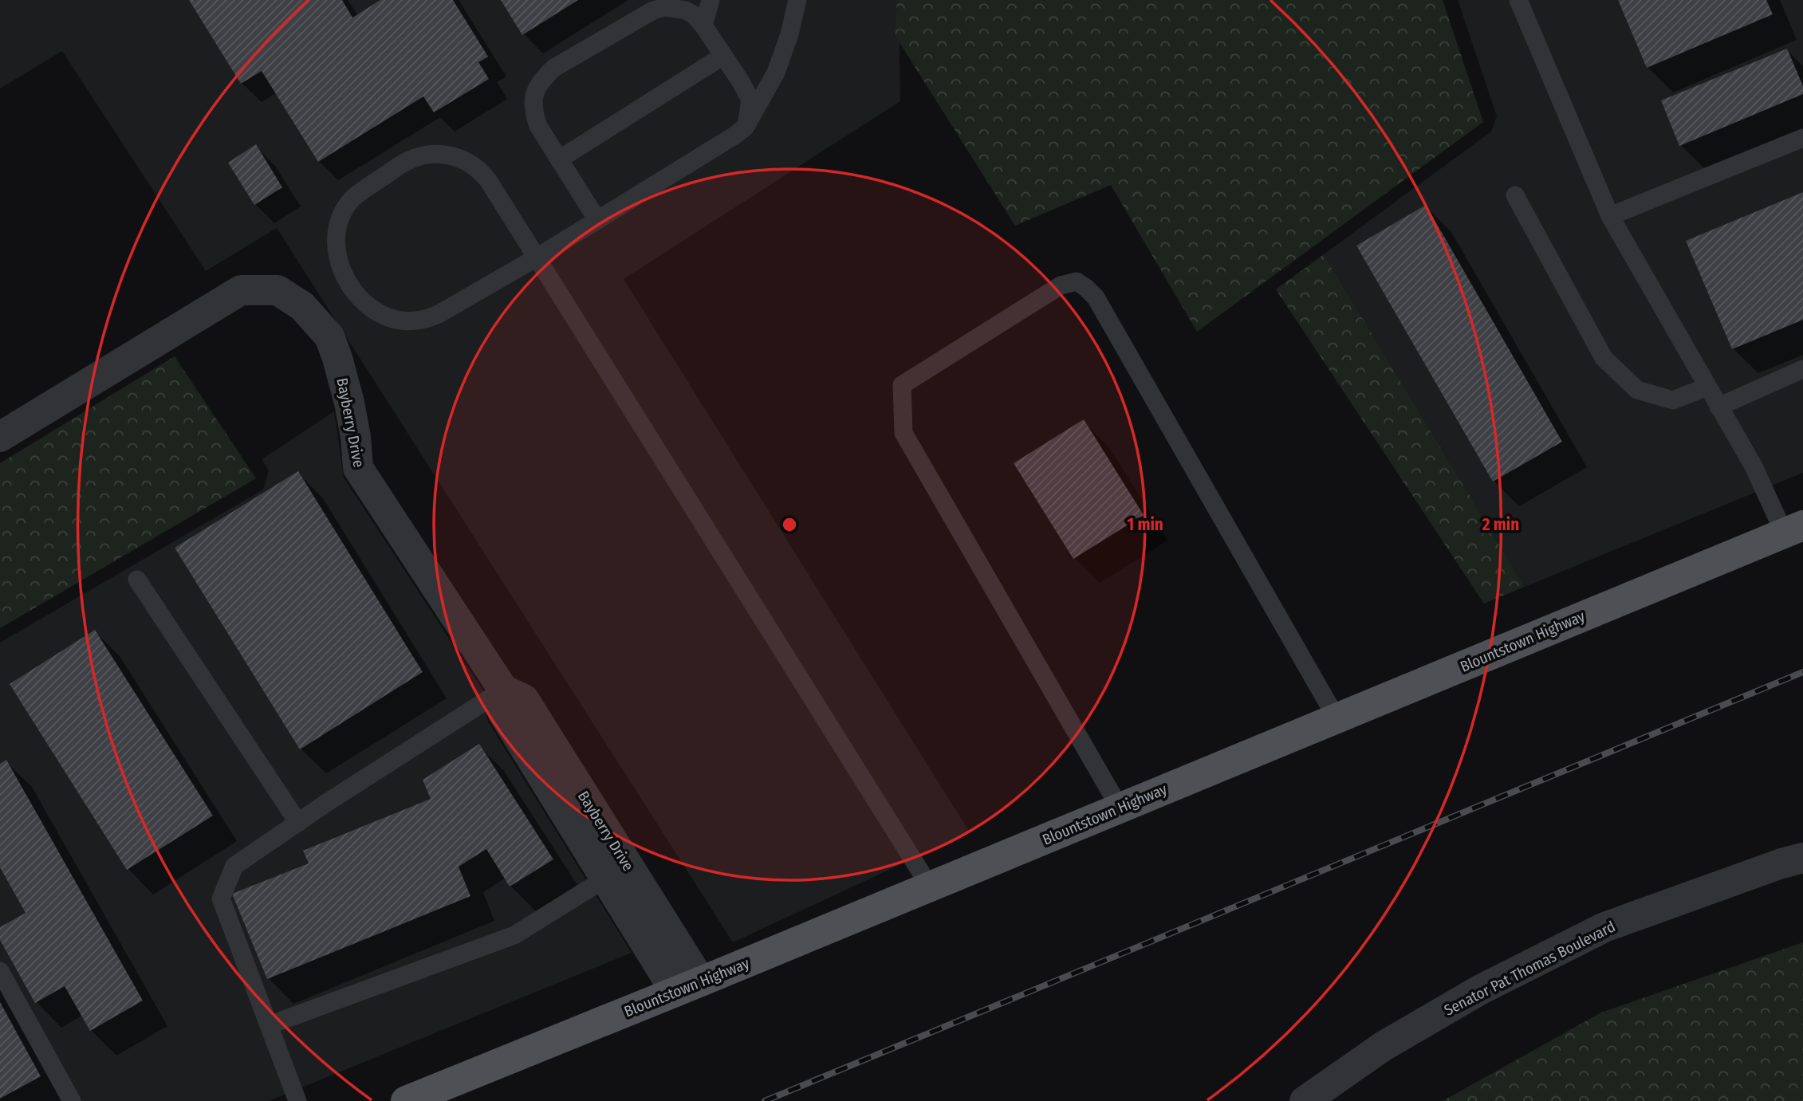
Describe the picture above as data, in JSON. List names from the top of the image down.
{
  "streets": {
    "main road": ["Blountstown Highway"],
    "street": ["Bayberry Drive", "Senator Pat Thomas Boulevard"]
  },
  "crossings": [
    ["Bayberry Drive", "Blountstown Highway"]
  ],
  "rings": ["1 min", "2 min"]
}
